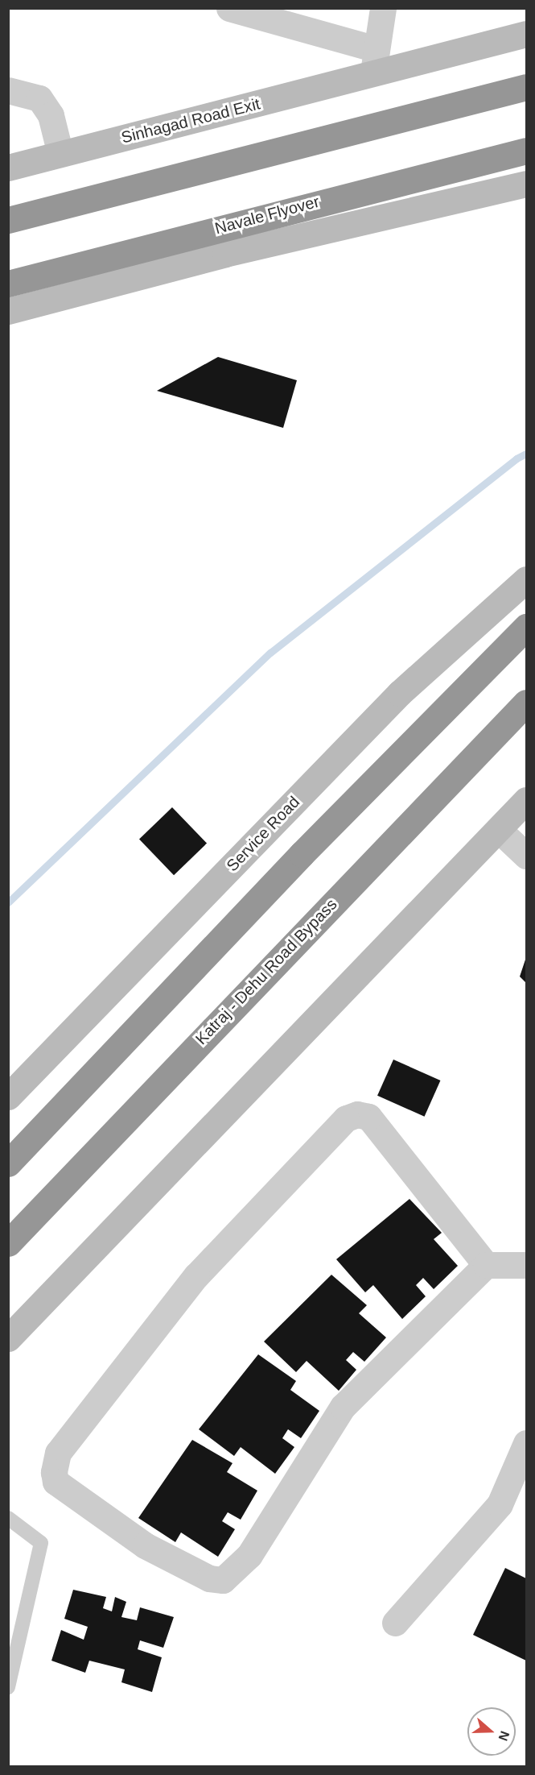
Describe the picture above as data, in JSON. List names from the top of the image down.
{
  "streets": {
    "highway": ["Navale Flyover", "Katraj - Dehu Road Bypass"],
    "street": ["Sinhagad Road Exit", "Service Road"]
  },
  "north": "right"
}
